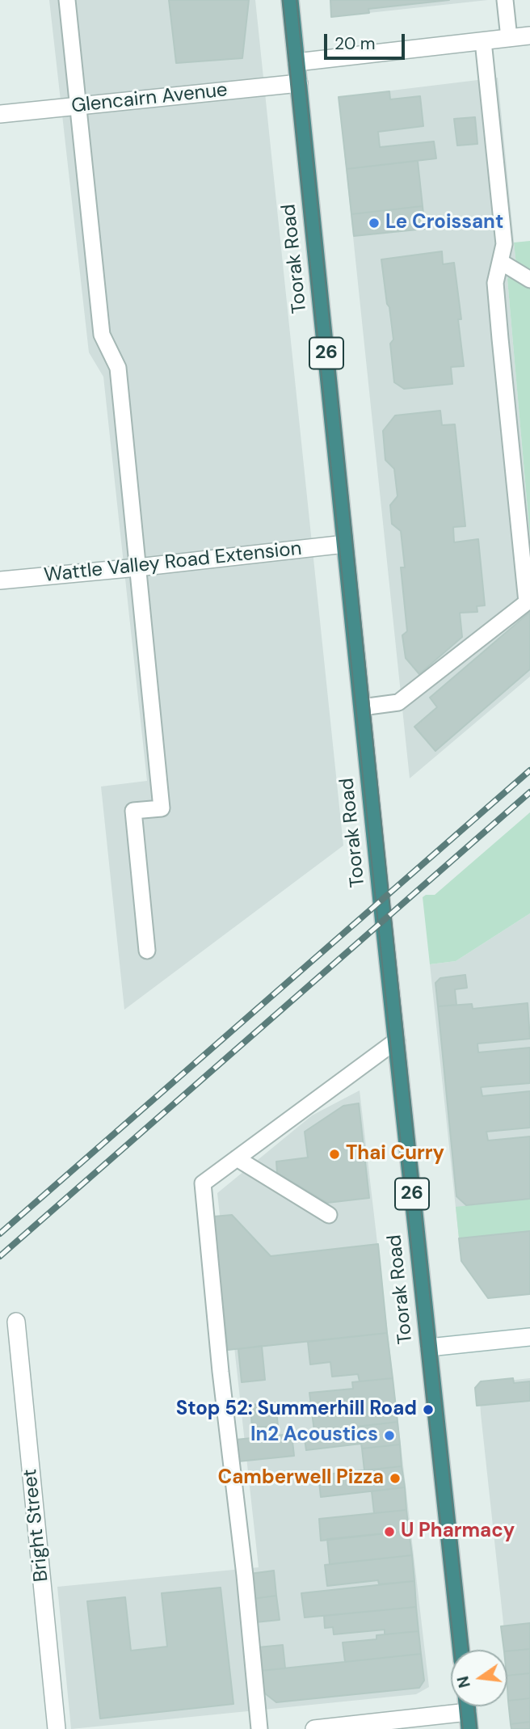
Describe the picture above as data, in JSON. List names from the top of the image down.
{
  "streets": {
    "highway": ["Toorak Road", "26"],
    "street": ["Glencairn Avenue", "Wattle Valley Road Extension", "Bright Street"]
  },
  "crossings": [
    ["Glencairn Avenue", "Toorak Road"],
    ["Toorak Road", "Wattle Valley Road Extension"]
  ],
  "places": [
    "Le Croissant",
    "Thai Curry",
    "Stop 52: Summerhill Road",
    "In2 Acoustics",
    "Camberwell Pizza",
    "U Pharmacy"
  ],
  "scale_bar": "20 m",
  "north": "left"
}
